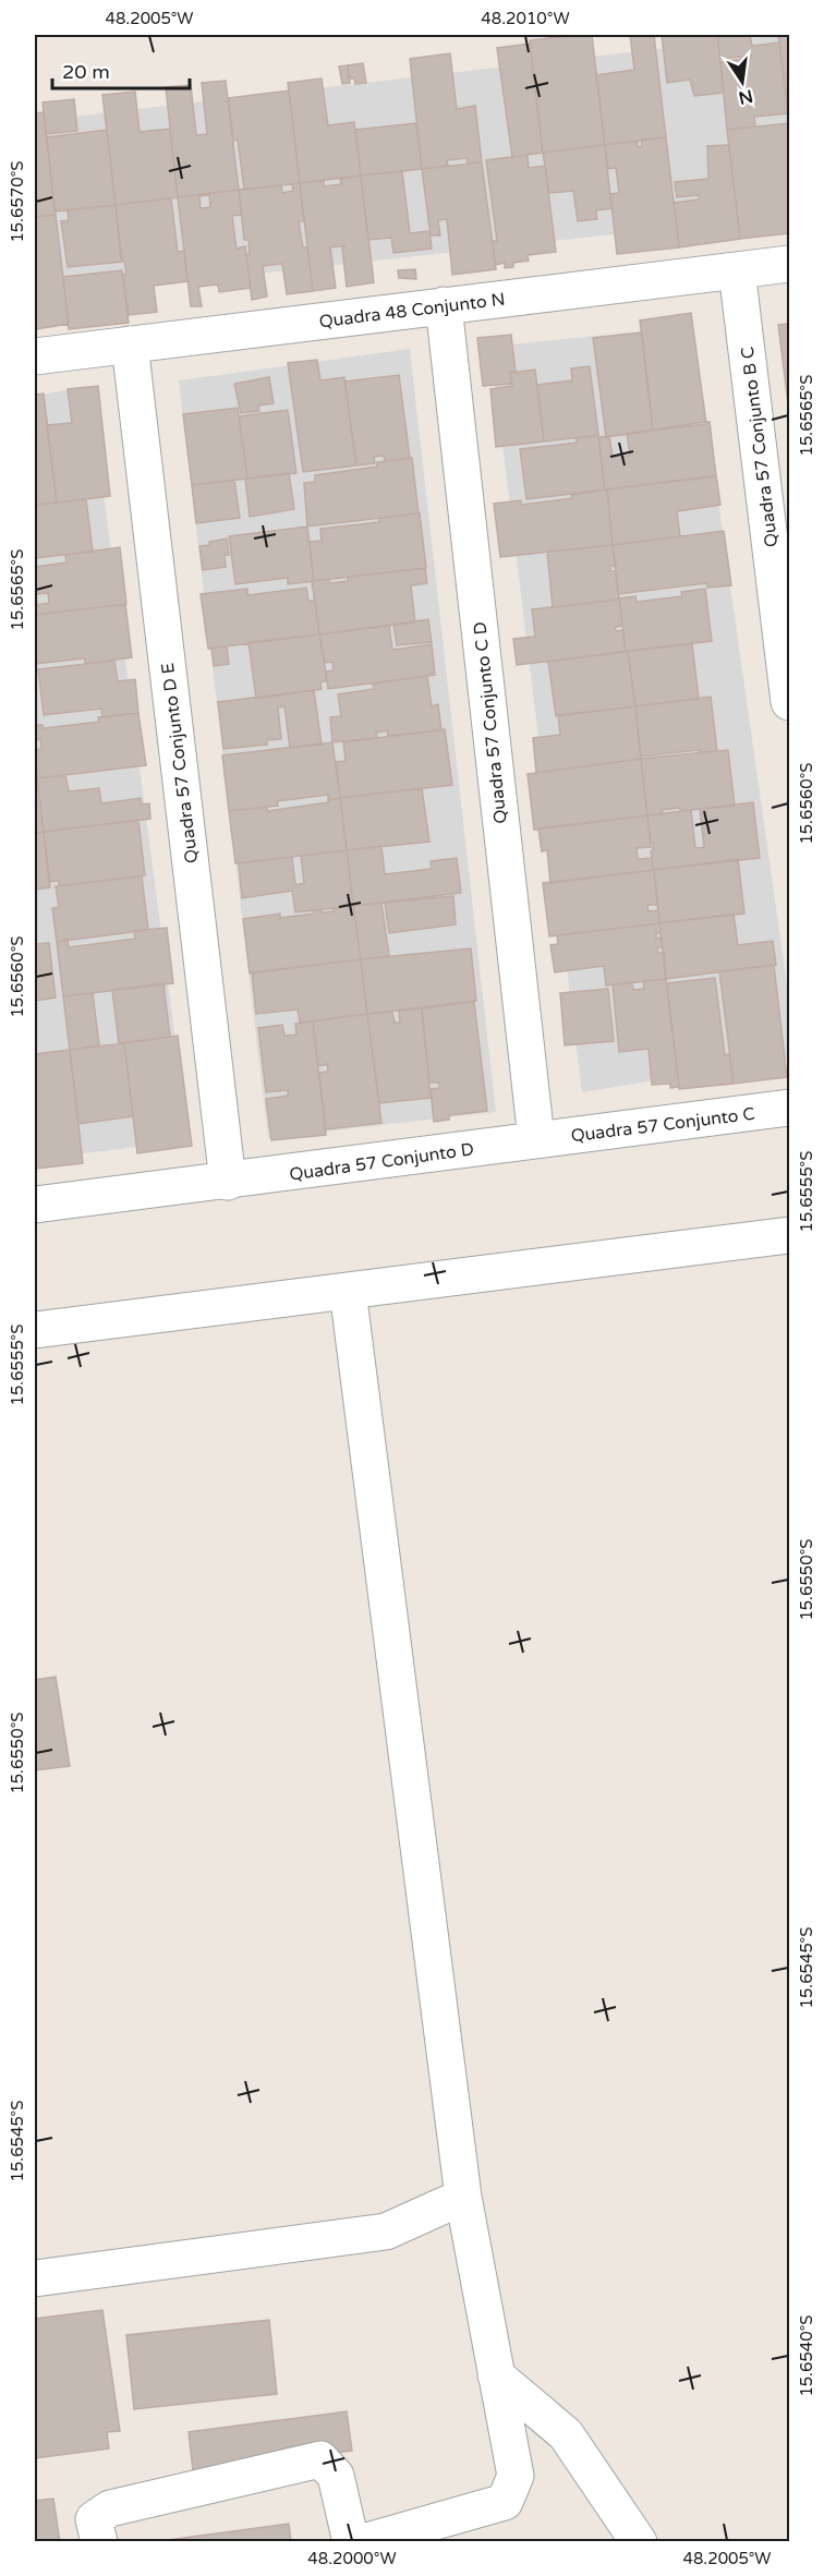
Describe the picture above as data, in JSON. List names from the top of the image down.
{
  "streets": {
    "street": [
      "Quadra 48 Conjunto N",
      "Quadra 57 Conjunto B C",
      "Quadra 57 Conjunto C D",
      "Quadra 57 Conjunto D E",
      "Quadra 57 Conjunto C",
      "Quadra 57 Conjunto D"
    ]
  },
  "crossings": [
    ["Quadra 48 Conjunto N", "Quadra 57 Conjunto B C"],
    ["Quadra 48 Conjunto N", "Quadra 57 Conjunto C D"],
    ["Quadra 48 Conjunto N", "Quadra 57 Conjunto D E"],
    ["Quadra 57 Conjunto C D", "Quadra 57 Conjunto C"],
    ["Quadra 57 Conjunto C D", "Quadra 57 Conjunto D"],
    ["Quadra 57 Conjunto D E", "Quadra 57 Conjunto D"],
    ["Quadra 57 Conjunto C", "Quadra 57 Conjunto D"]
  ],
  "scale_bar": "20 m",
  "north": "bottom",
  "coordinates": [
    "48.2005°W",
    "48.2010°W",
    "15.6570°S",
    "15.6565°S",
    "15.6560°S",
    "15.6555°S",
    "15.6550°S",
    "15.6545°S",
    "15.6540°S",
    "48.2000°W"
  ]
}
